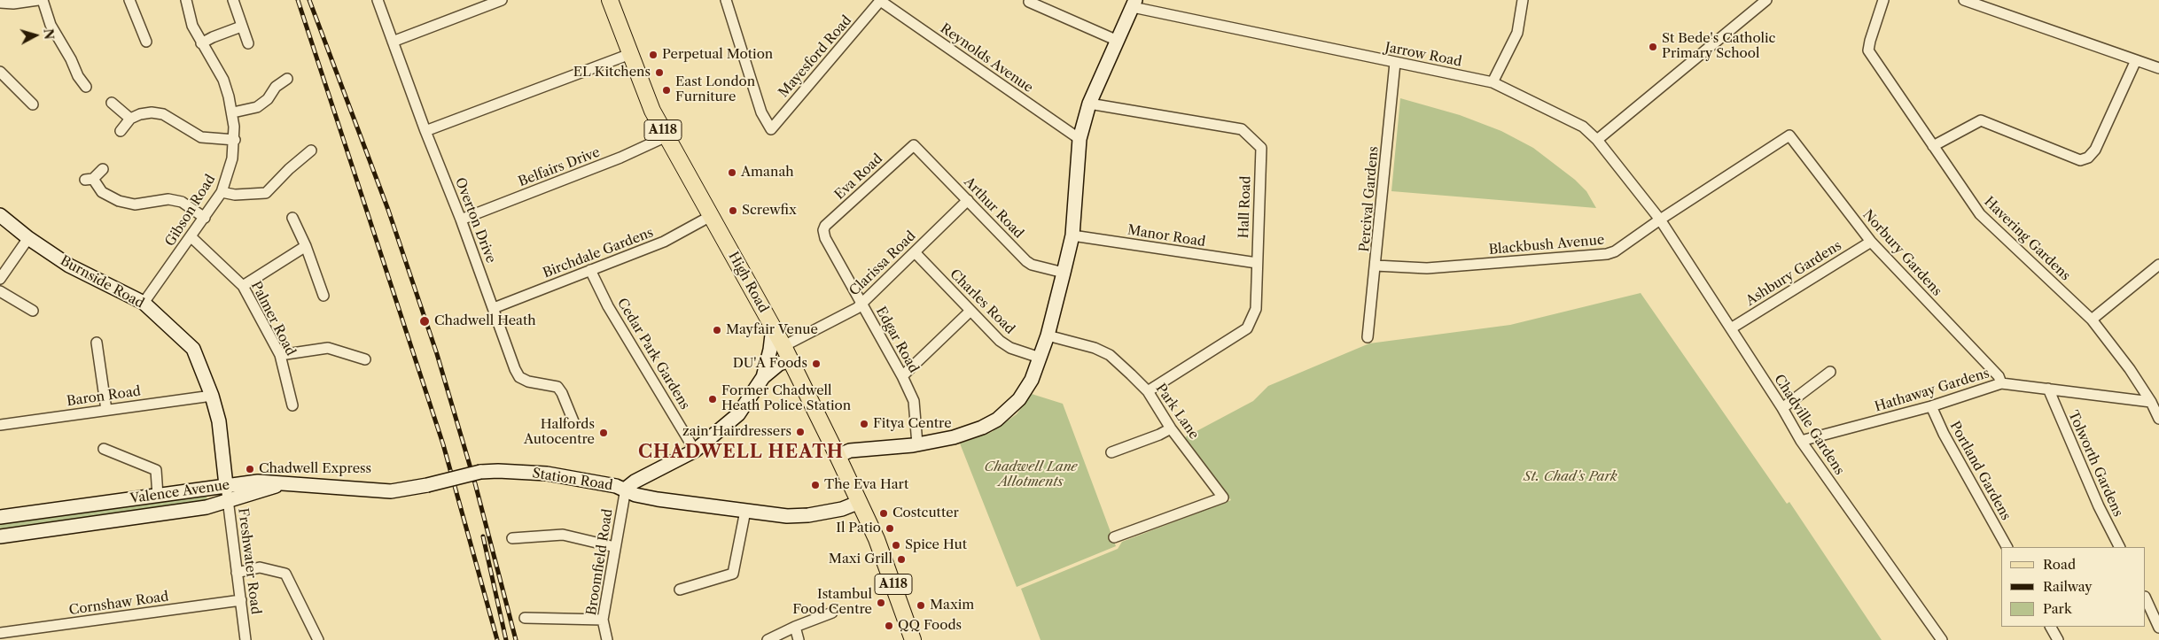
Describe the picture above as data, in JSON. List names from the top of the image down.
{
  "streets": {
    "main road": ["A118", "High Road"],
    "street": [
      "Jarrow Road",
      "Mayesford Road",
      "Reynolds Avenue",
      "Belfairs Drive",
      "Eva Road",
      "Percival Gardens",
      "Hall Road",
      "Arthur Road",
      "Gibson Road",
      "Overton Drive",
      "Manor Road",
      "Havering Gardens",
      "Blackbush Avenue",
      "Birchdale Gardens",
      "Norbury Gardens",
      "Clarissa Road",
      "Ashbury Gardens",
      "Burnside Road",
      "Charles Road",
      "Palmer Road",
      "Edgar Road",
      "Cedar Park Gardens",
      "Hathaway Gardens",
      "Baron Road",
      "Park Lane",
      "Chadville Gardens",
      "Tolworth Gardens",
      "Portland Gardens",
      "Station Road",
      "Valence Avenue",
      "Freshwater Road",
      "Broomfield Road",
      "Cornshaw Road"
    ]
  },
  "crossings": [
    ["Jarrow Road", "Percival Gardens"],
    ["Jarrow Road", "Blackbush Avenue"],
    ["Jarrow Road", "Chadville Gardens"],
    ["Mayesford Road", "Reynolds Avenue"],
    ["Belfairs Drive", "Overton Drive"],
    ["Belfairs Drive", "High Road"],
    ["Eva Road", "Arthur Road"],
    ["Eva Road", "Edgar Road"],
    ["Percival Gardens", "Blackbush Avenue"],
    ["Hall Road", "Manor Road"],
    ["Hall Road", "Park Lane"],
    ["Arthur Road", "Clarissa Road"],
    ["Gibson Road", "Burnside Road"],
    ["Gibson Road", "Palmer Road"],
    ["Overton Drive", "Birchdale Gardens"],
    ["Havering Gardens", "Hathaway Gardens"],
    ["Blackbush Avenue", "Norbury Gardens"],
    ["Blackbush Avenue", "Chadville Gardens"],
    ["Birchdale Gardens", "High Road"],
    ["Birchdale Gardens", "Cedar Park Gardens"],
    ["Norbury Gardens", "Ashbury Gardens"],
    ["Norbury Gardens", "Hathaway Gardens"],
    ["Clarissa Road", "High Road"],
    ["Clarissa Road", "Charles Road"],
    ["Clarissa Road", "Edgar Road"],
    ["Ashbury Gardens", "Chadville Gardens"],
    ["Burnside Road", "Baron Road"],
    ["Burnside Road", "Valence Avenue"],
    ["Burnside Road", "Freshwater Road"],
    ["High Road", "Station Road"],
    ["Hathaway Gardens", "Chadville Gardens"],
    ["Hathaway Gardens", "Tolworth Gardens"],
    ["Hathaway Gardens", "Portland Gardens"],
    ["Station Road", "Valence Avenue"],
    ["Station Road", "Broomfield Road"],
    ["Valence Avenue", "Freshwater Road"],
    ["Freshwater Road", "Cornshaw Road"]
  ],
  "districts": ["CHADWELL HEATH"],
  "parks": ["Chadwell Lane Allotments", "St. Chad's Park"],
  "places": [
    "St Bede's Catholic Primary School",
    "Perpetual Motion",
    "EL Kitchens",
    "East London Furniture",
    "Amanah",
    "Screwfix",
    "Chadwell Heath",
    "Mayfair Venue",
    "DU'A Foods",
    "Former Chadwell Heath Police Station",
    "Fitya Centre",
    "zain Hairdressers",
    "Halfords Autocentre",
    "Chadwell Express",
    "The Eva Hart",
    "Costcutter",
    "Il Patio",
    "Spice Hut",
    "Maxi Grill",
    "Istambul Food Centre",
    "Maxim",
    "QQ Foods"
  ],
  "legend": ["Road", "Railway", "Park"],
  "north": "right"
}
